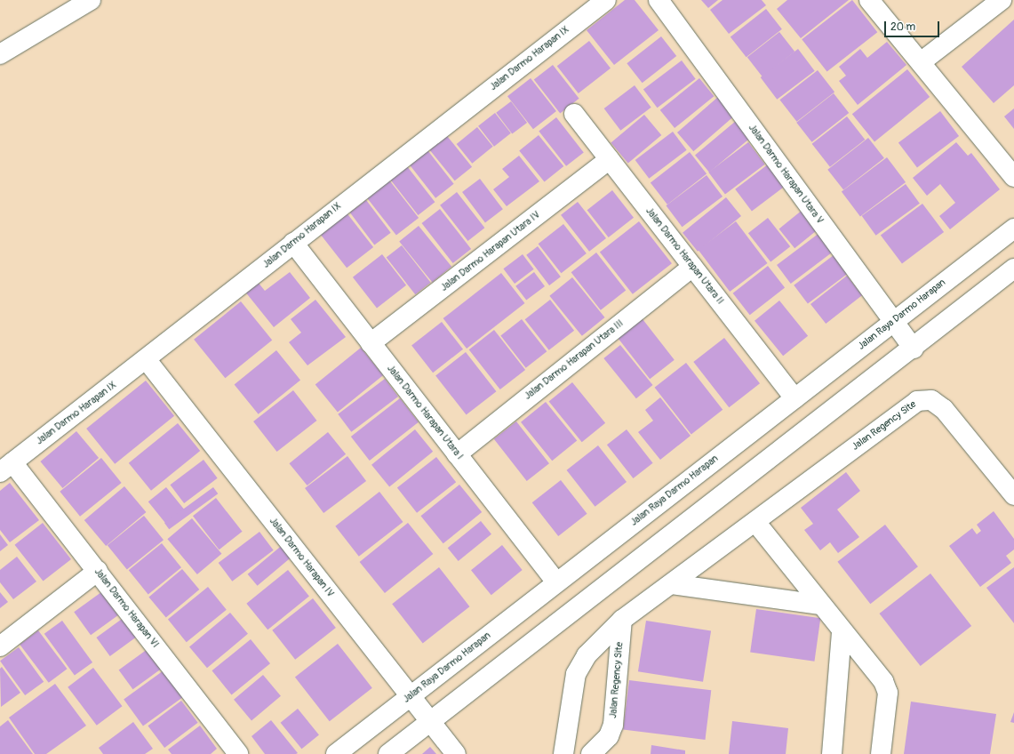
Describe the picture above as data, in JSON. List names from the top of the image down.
{
  "streets": {
    "street": [
      "Jalan Darmo Harapan IX",
      "Jalan Darmo Harapan Utara V",
      "Jalan Darmo Harapan Utara IV",
      "Jalan Darmo Harapan Utara II",
      "Jalan Raya Darmo Harapan",
      "Jalan Darmo Harapan Utara III",
      "Jalan Darmo Harapan Utara I",
      "Jalan Regency Site",
      "Jalan Darmo Harapan IV",
      "Jalan Darmo Harapan VI"
    ]
  },
  "crossings": [
    ["Jalan Darmo Harapan IX", "Jalan Darmo Harapan Utara I"],
    ["Jalan Darmo Harapan IX", "Jalan Darmo Harapan IV"],
    ["Jalan Darmo Harapan IX", "Jalan Darmo Harapan VI"],
    ["Jalan Darmo Harapan Utara V", "Jalan Raya Darmo Harapan"],
    ["Jalan Darmo Harapan Utara IV", "Jalan Darmo Harapan Utara II"],
    ["Jalan Darmo Harapan Utara IV", "Jalan Darmo Harapan Utara I"],
    ["Jalan Darmo Harapan Utara II", "Jalan Raya Darmo Harapan"],
    ["Jalan Darmo Harapan Utara II", "Jalan Darmo Harapan Utara III"],
    ["Jalan Raya Darmo Harapan", "Jalan Darmo Harapan Utara I"],
    ["Jalan Raya Darmo Harapan", "Jalan Darmo Harapan IV"],
    ["Jalan Darmo Harapan Utara III", "Jalan Darmo Harapan Utara I"]
  ],
  "scale_bar": "20 m"
}
